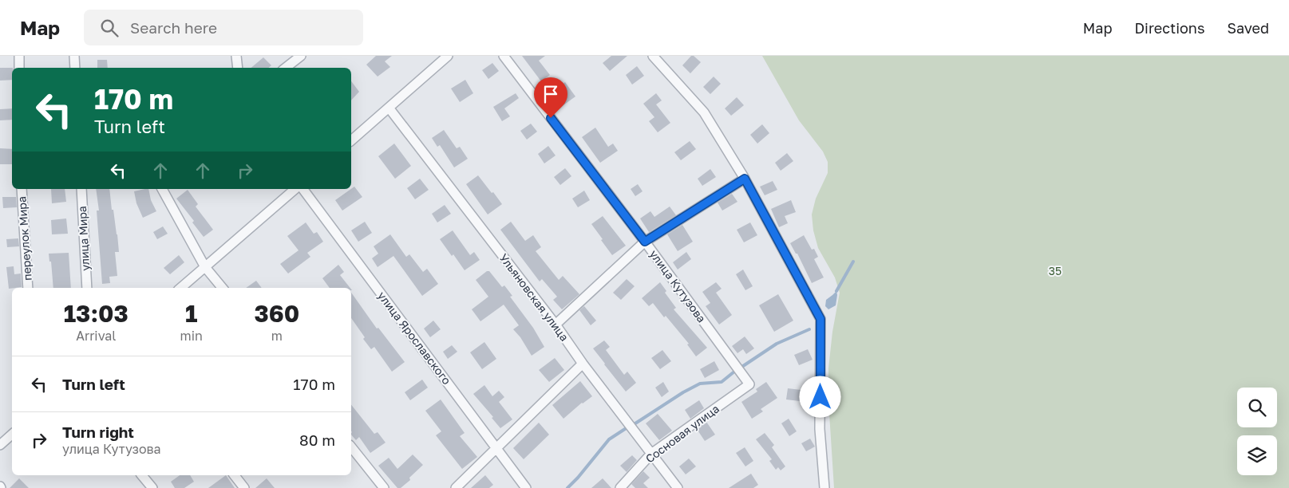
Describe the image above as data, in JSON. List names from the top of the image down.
{
  "streets": {
    "street": [
      "переулок Мира",
      "улица Мира",
      "улица Кутузова",
      "Ульяновская улица",
      "улица Ярославского",
      "Сосновая улица"
    ]
  },
  "crossings": [
    ["улица Кутузова", "Сосновая улица"],
    ["Ульяновская улица", "Сосновая улица"]
  ],
  "parks": ["35"],
  "page": {
    "header": "Map",
    "search": "Search here",
    "nav": ["Map", "Directions", "Saved"],
    "turn": ["170 m", "Turn left"],
    "eta": [
      "13:03",
      "Arrival",
      "1",
      "min",
      "360",
      "m"
    ],
    "list": [
      {
        "name": "Turn left",
        "value": "170 m"
      },
      {
        "name": "Turn right",
        "note": "улица Кутузова",
        "value": "80 m"
      }
    ]
  }
}
